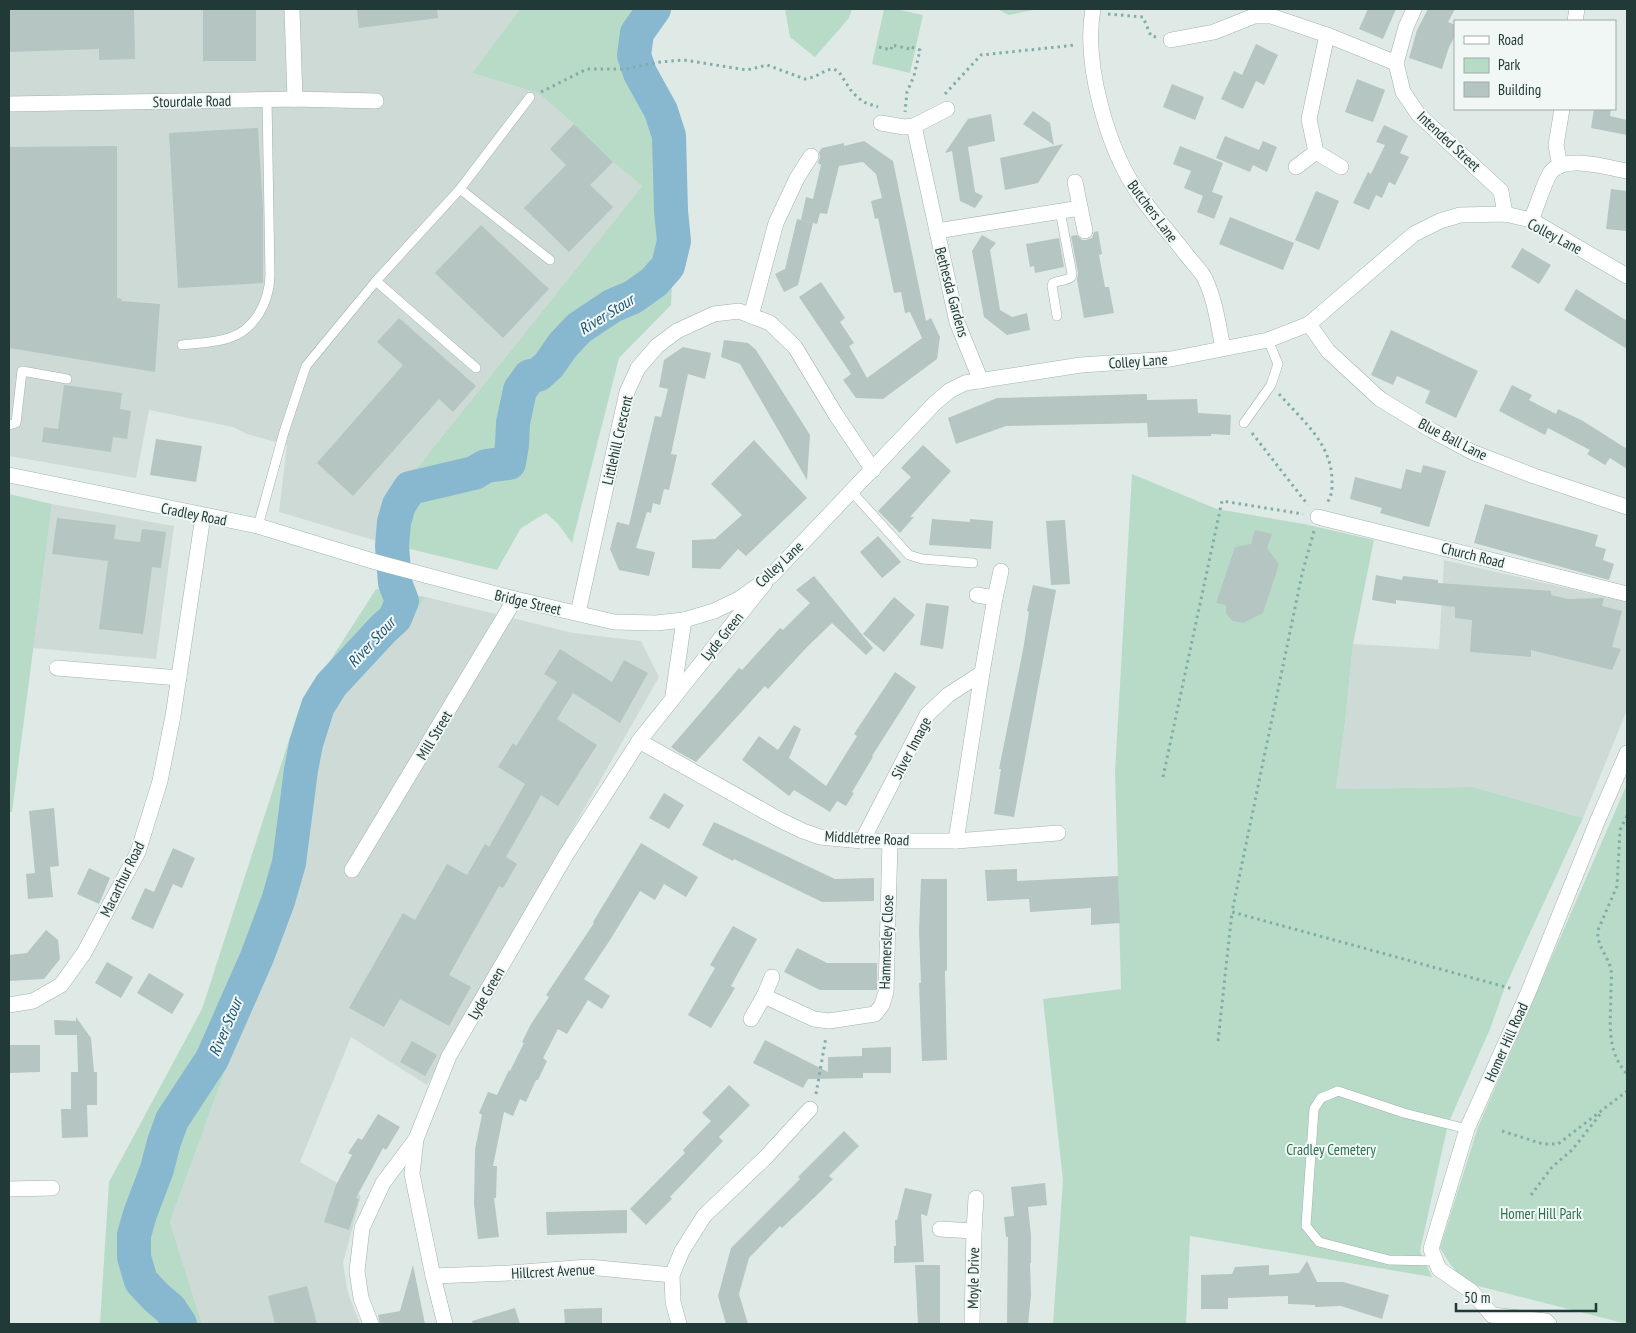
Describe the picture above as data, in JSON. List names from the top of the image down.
{
  "streets": {
    "street": [
      "Stourdale Road",
      "Intended Street",
      "Butchers Lane",
      "Colley Lane",
      "Bethesda Gardens",
      "Blue Ball Lane",
      "Littlehill Crescent",
      "Cradley Road",
      "Church Road",
      "Bridge Street",
      "Lyde Green",
      "Mill Street",
      "Silver Innage",
      "Middletree Road",
      "Macarthur Road",
      "Hammersley Close",
      "Homer Hill Road",
      "Hillcrest Avenue",
      "Moyle Drive"
    ]
  },
  "crossings": [
    ["Intended Street", "Colley Lane"],
    ["Butchers Lane", "Colley Lane"],
    ["Colley Lane", "Bethesda Gardens"],
    ["Colley Lane", "Blue Ball Lane"],
    ["Colley Lane", "Littlehill Crescent"],
    ["Colley Lane", "Bridge Street"],
    ["Colley Lane", "Lyde Green"],
    ["Littlehill Crescent", "Bridge Street"],
    ["Cradley Road", "Bridge Street"],
    ["Cradley Road", "Macarthur Road"],
    ["Bridge Street", "Lyde Green"],
    ["Bridge Street", "Mill Street"],
    ["Lyde Green", "Middletree Road"],
    ["Lyde Green", "Hillcrest Avenue"],
    ["Silver Innage", "Middletree Road"],
    ["Middletree Road", "Hammersley Close"]
  ],
  "water": ["River Stour"],
  "parks": ["Cradley Cemetery", "Homer Hill Park"],
  "legend": ["Road", "Park", "Building"],
  "scale_bar": "50 m"
}
